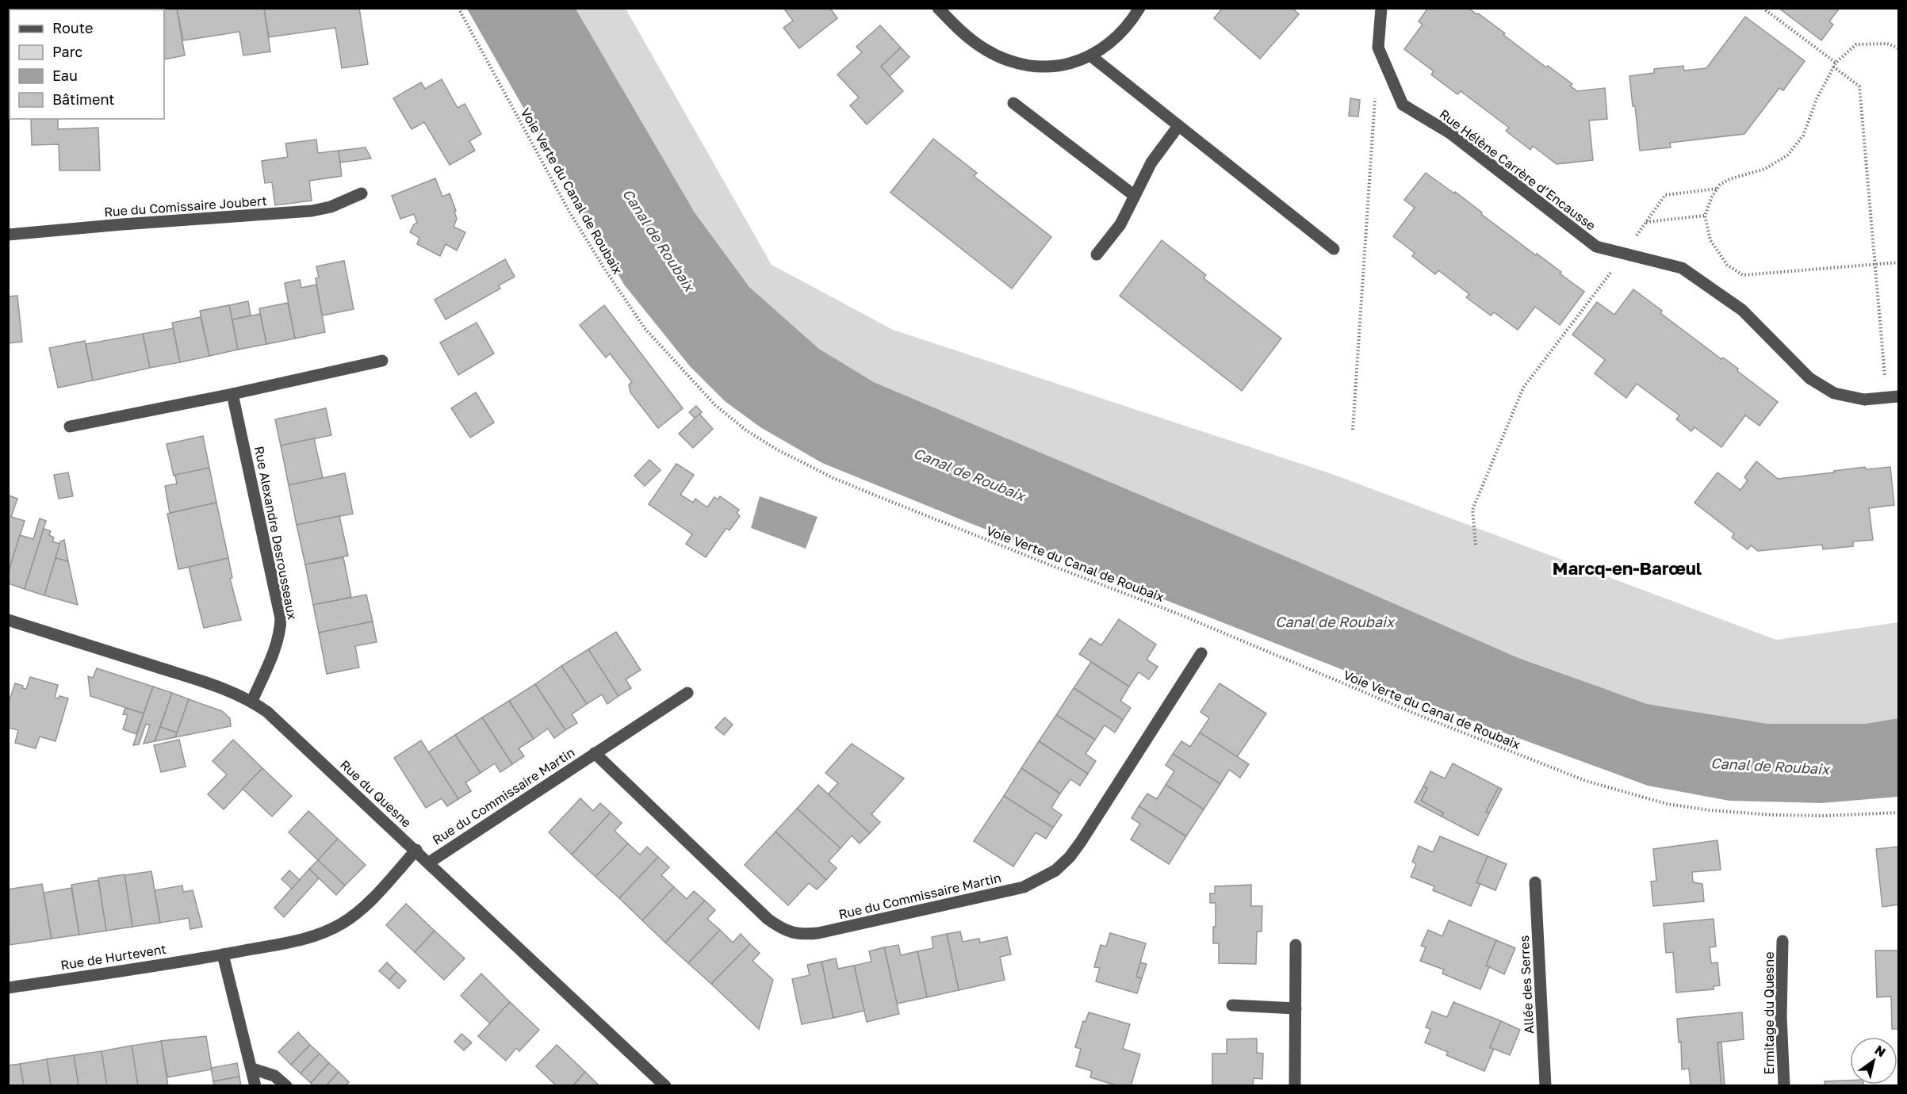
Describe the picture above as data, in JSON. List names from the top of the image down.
{
  "streets": {
    "street": [
      "Rue Hélène Carrère d’Encausse",
      "Rue du Comissaire Joubert",
      "Rue Alexandre Desrousseaux",
      "Rue du Quesne",
      "Rue du Commissaire Martin",
      "Rue de Hurtevent",
      "Allée des Serres",
      "Ermitage du Quesne"
    ],
    "path": ["Voie Verte du Canal de Roubaix"]
  },
  "crossings": [
    ["Rue Alexandre Desrousseaux", "Rue du Quesne"],
    ["Rue du Quesne", "Rue du Commissaire Martin"],
    ["Rue du Quesne", "Rue de Hurtevent"]
  ],
  "districts": ["Marcq-en-Barœul"],
  "water": ["Canal de Roubaix"],
  "legend": [
    "Route",
    "Parc",
    "Eau",
    "Bâtiment"
  ],
  "north": "top right"
}
